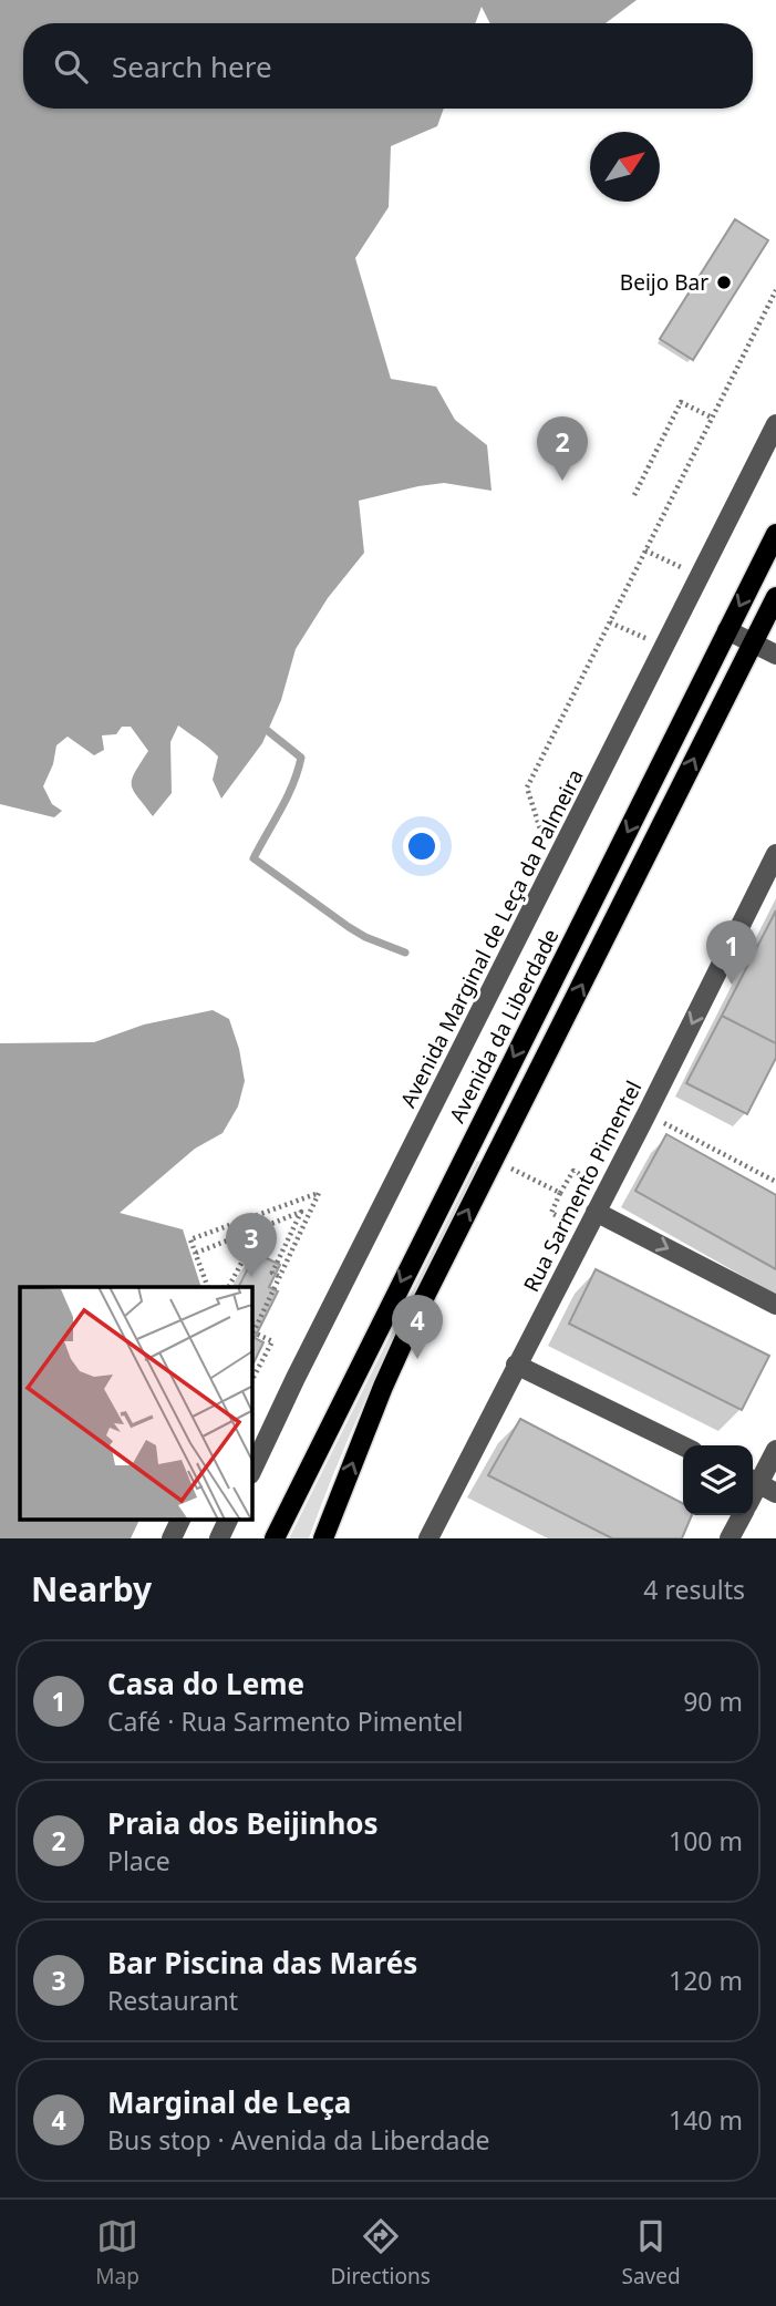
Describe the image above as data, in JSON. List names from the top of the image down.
{
  "streets": {
    "main road": ["Avenida da Liberdade"],
    "street": ["Avenida Marginal de Leça da Palmeira", "Rua Sarmento Pimentel"]
  },
  "one_way": ["Rua Sarmento Pimentel"],
  "places": ["Beijo Bar"],
  "north": "top right",
  "page": {
    "search": "Search here",
    "pins": [
      "2",
      "1",
      "3",
      "4"
    ],
    "heading": ["Nearby", "4 results"],
    "list": [
      {
        "mark": "1",
        "name": "Casa do Leme",
        "note": "Café · Rua Sarmento Pimentel",
        "value": "90 m"
      },
      {
        "mark": "2",
        "name": "Praia dos Beijinhos",
        "note": "Place",
        "value": "100 m"
      },
      {
        "mark": "3",
        "name": "Bar Piscina das Marés",
        "note": "Restaurant",
        "value": "120 m"
      },
      {
        "mark": "4",
        "name": "Marginal de Leça",
        "note": "Bus stop · Avenida da Liberdade",
        "value": "140 m"
      }
    ],
    "nav": ["Map", "Directions", "Saved"]
  }
}
